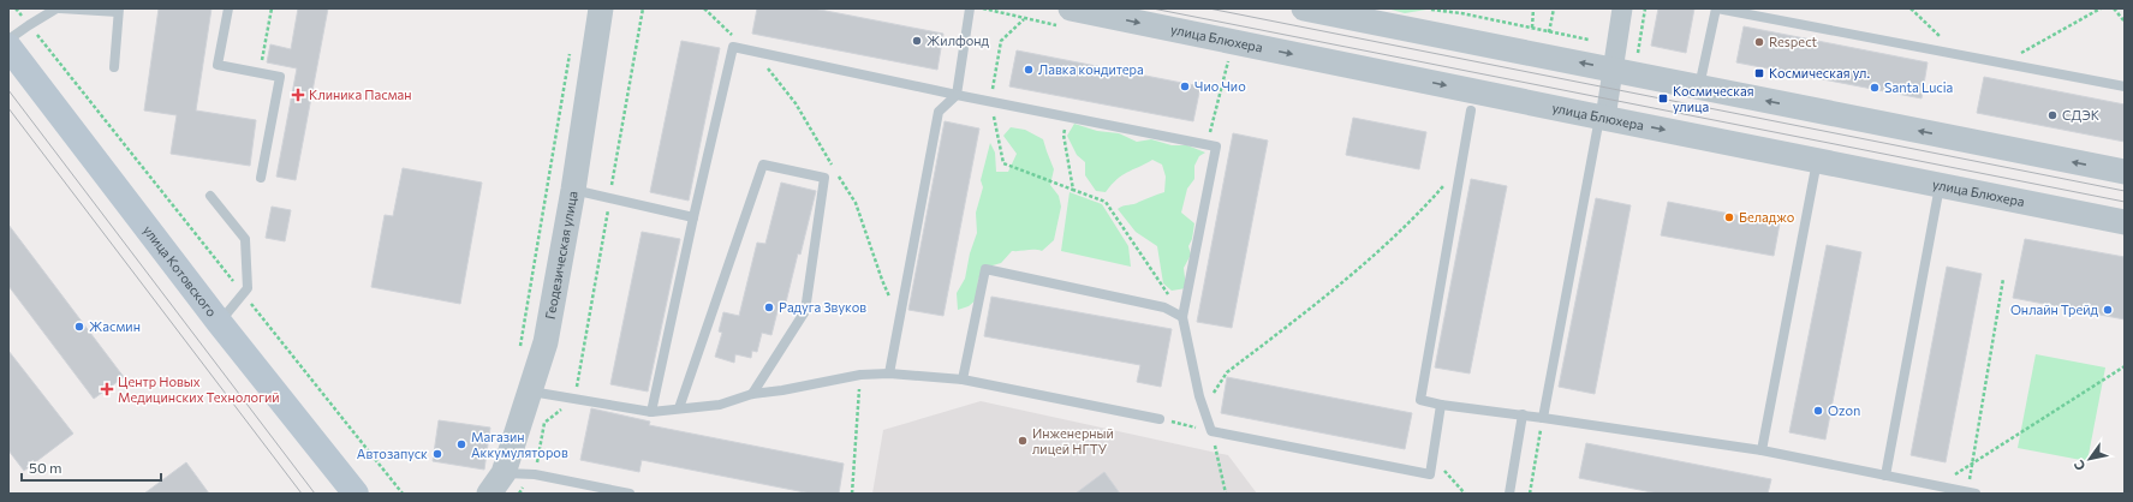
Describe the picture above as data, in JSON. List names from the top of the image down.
{
  "streets": {
    "main road": ["улица Котовского"],
    "street": ["улица Блюхера", "Геодезическая улица"]
  },
  "places": {
    "other": [
      "Жилфонд",
      "Respect",
      "Лавка кондитера",
      "Чио Чио",
      "Santa Lucia",
      "СДЭК",
      "Беладжо",
      "Радуга Звуков",
      "Онлайн Трейд",
      "Жасмин",
      "Ozon",
      "Инженерный лицей НГТУ",
      "Магазин Аккумуляторов",
      "Автозапуск"
    ],
    "transit": ["Космическая ул.", "Космическая улица"],
    "health": ["Клиника Пасман", "Центр Новых Медицинских Технологий"]
  },
  "scale_bar": "50 m",
  "north": "bottom left"
}
